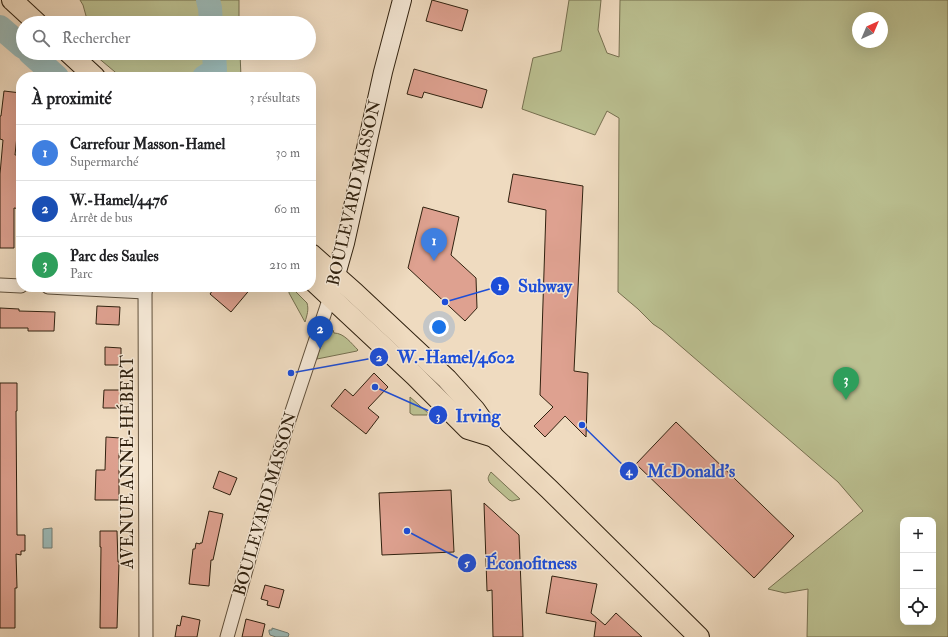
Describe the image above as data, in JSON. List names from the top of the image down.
{
  "streets": {
    "main road": ["BOULEVARD MASSON"],
    "street": ["AVENUE ANNE-HÉBERT"]
  },
  "places": [
    "Subway",
    "W.-Hamel/4602",
    "Irving",
    "McDonald's",
    "Éconofitness"
  ],
  "north": "top right",
  "page": {
    "search": "Rechercher",
    "heading": ["À proximité", "3 résultats"],
    "list": [
      {
        "mark": "1",
        "name": "Carrefour Masson-Hamel",
        "note": "Supermarché",
        "value": "30 m"
      },
      {
        "mark": "2",
        "name": "W.-Hamel/4476",
        "note": "Arrêt de bus",
        "value": "60 m"
      },
      {
        "mark": "3",
        "name": "Parc des Saules",
        "note": "Parc",
        "value": "210 m"
      }
    ],
    "pins": ["1", "2", "3"],
    "map_buttons": ["+", "−"]
  }
}
